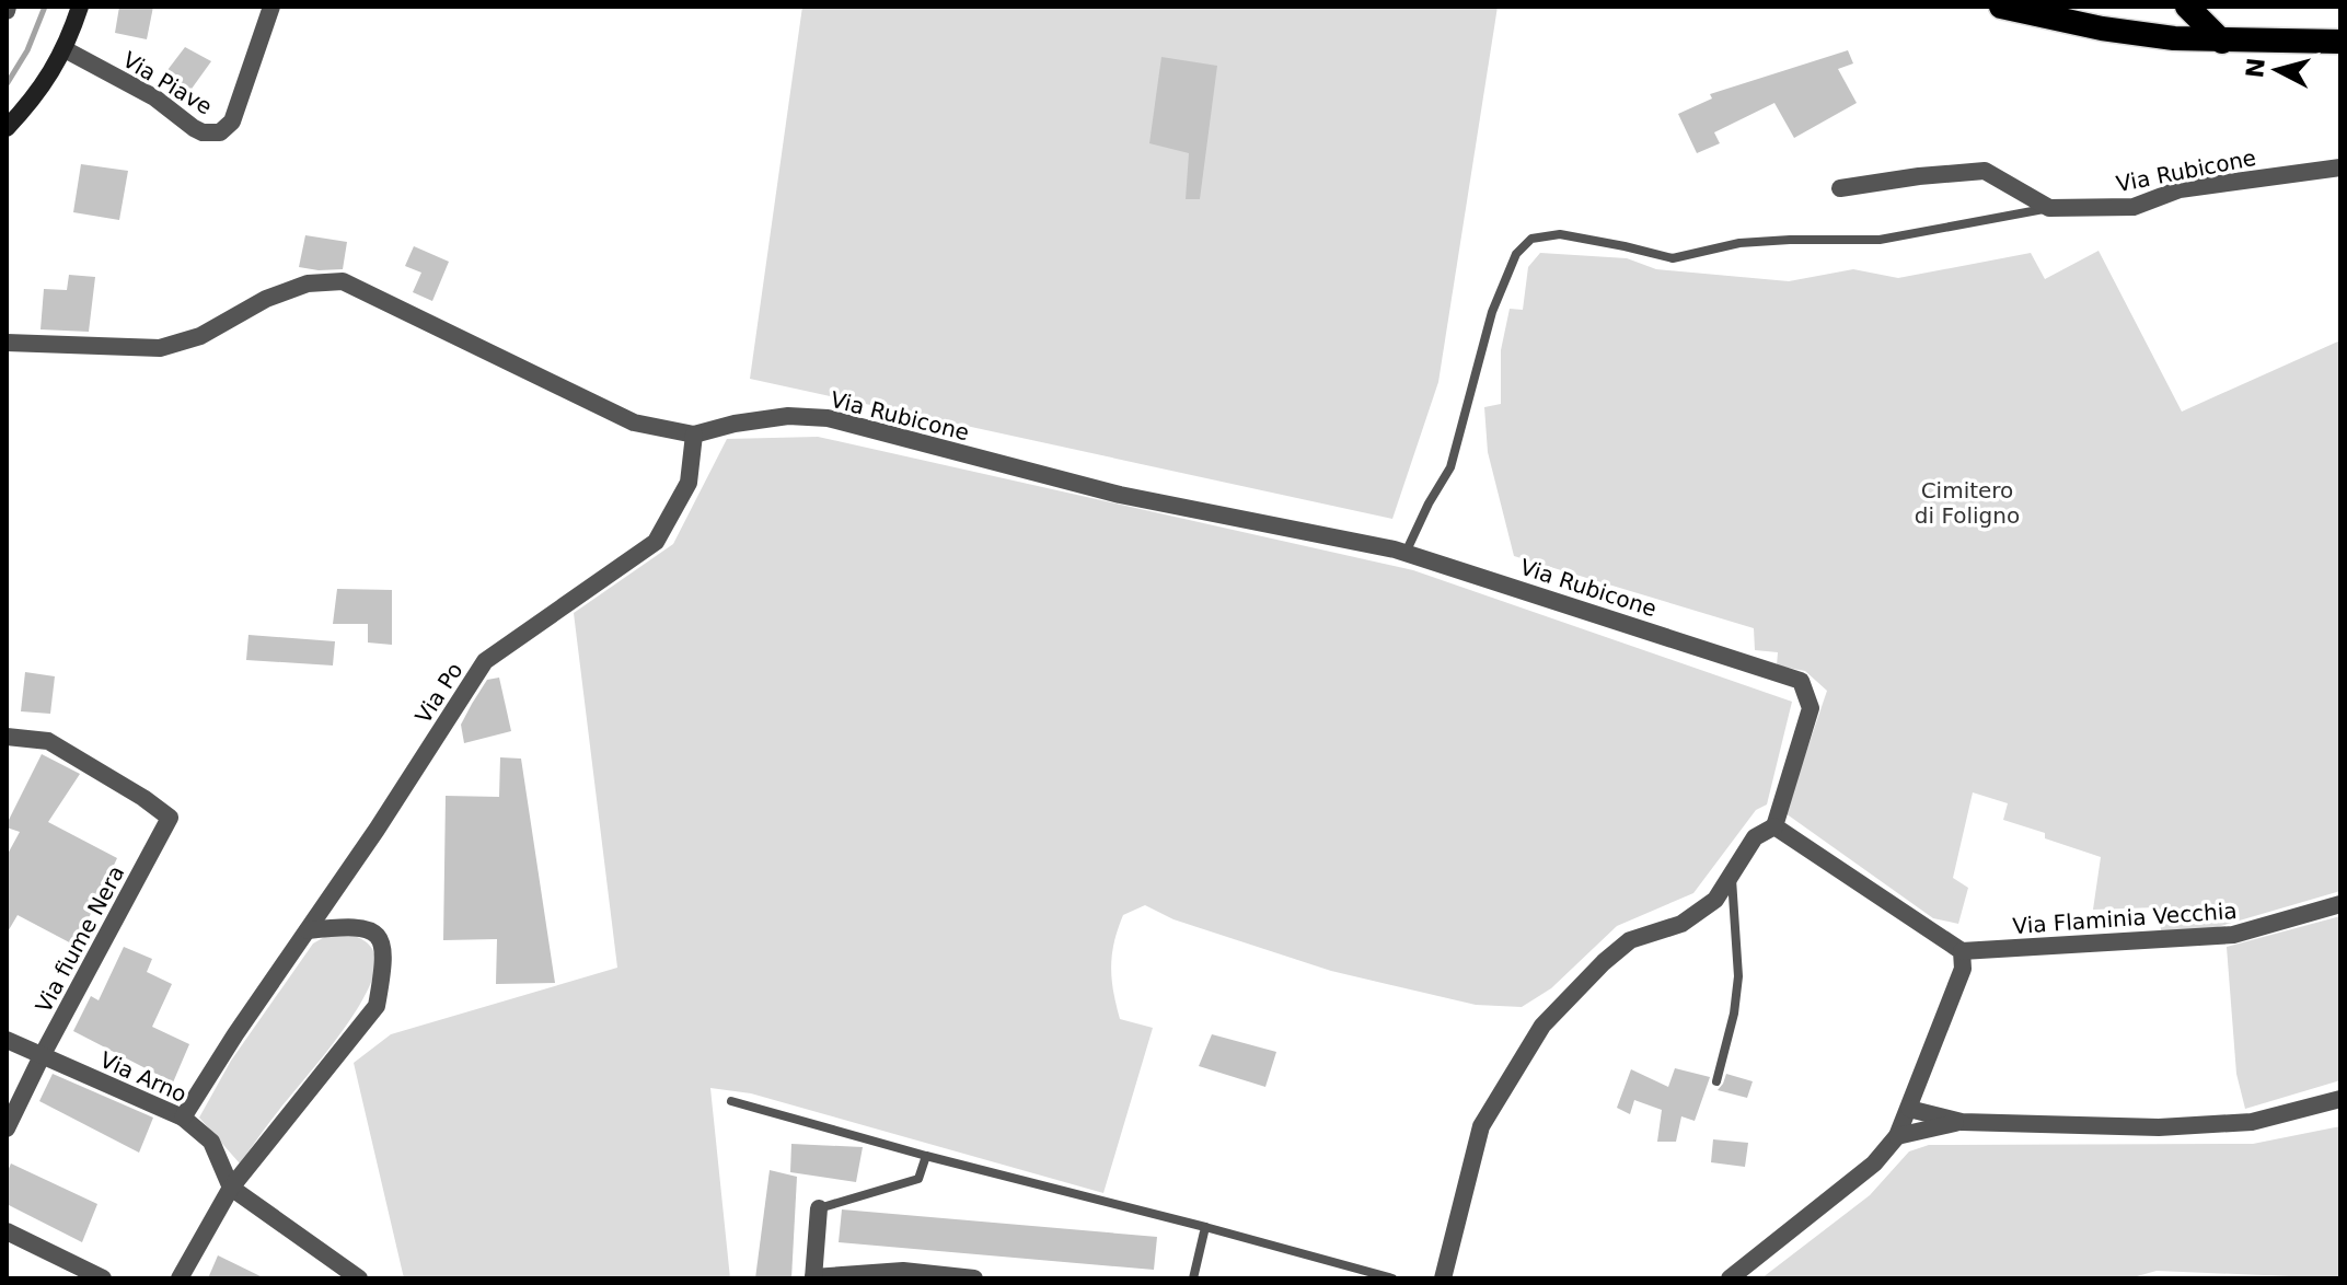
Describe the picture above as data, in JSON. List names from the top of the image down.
{
  "streets": {
    "street": [
      "Via Piave",
      "Via Rubicone",
      "Via Po",
      "Via Flaminia Vecchia",
      "Via fiume Nera",
      "Via Arno"
    ]
  },
  "crossings": [
    ["Via Rubicone", "Via Po"],
    ["Via Po", "Via Arno"],
    ["Via fiume Nera", "Via Arno"]
  ],
  "parks": ["Cimitero di Foligno"],
  "north": "left"
}
